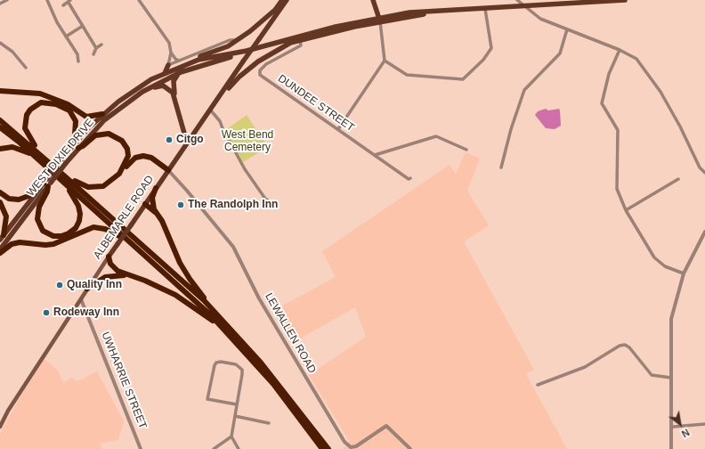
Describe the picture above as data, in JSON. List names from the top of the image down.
{
  "streets": {
    "main road": ["WEST DIXIE DRIVE", "ALBEMARLE ROAD"],
    "street": ["DUNDEE STREET", "LEWALLEN ROAD", "UWHARRIE STREET"]
  },
  "crossings": [
    ["ALBEMARLE ROAD", "LEWALLEN ROAD"],
    ["ALBEMARLE ROAD", "UWHARRIE STREET"]
  ],
  "parks": ["West Bend Cemetery"],
  "places": [
    "Citgo",
    "The Randolph Inn",
    "Quality Inn",
    "Rodeway Inn"
  ],
  "north": "bottom right"
}
